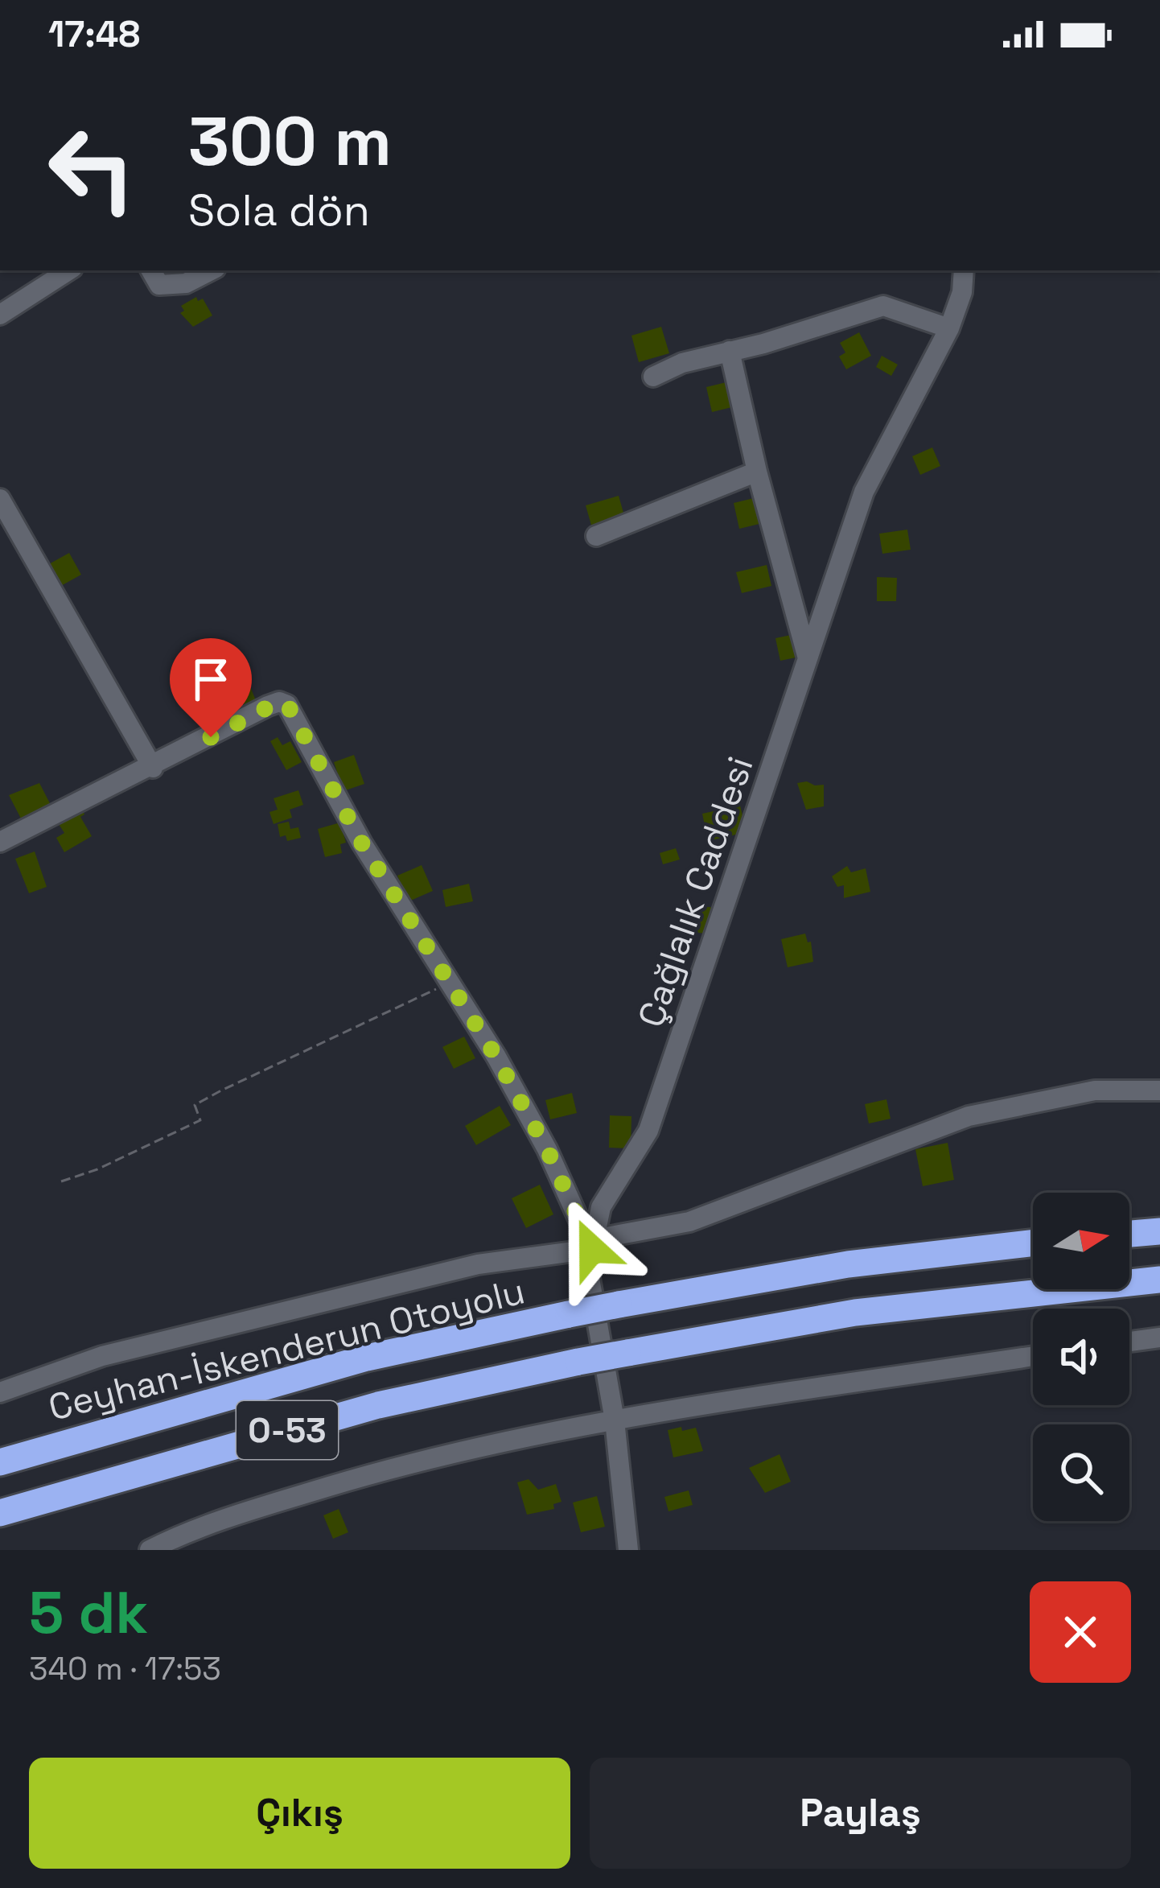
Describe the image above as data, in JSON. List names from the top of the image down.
{
  "streets": {
    "highway": ["Ceyhan-İskenderun Otoyolu", "O-53"],
    "street": ["Çağlalık Caddesi"]
  },
  "north": "right",
  "page": {
    "status": "17:48",
    "turn": ["300 m", "Sola dön"],
    "heading": ["5 dk", "340 m · 17:53"],
    "buttons": ["Çıkış", "Paylaş"]
  }
}
